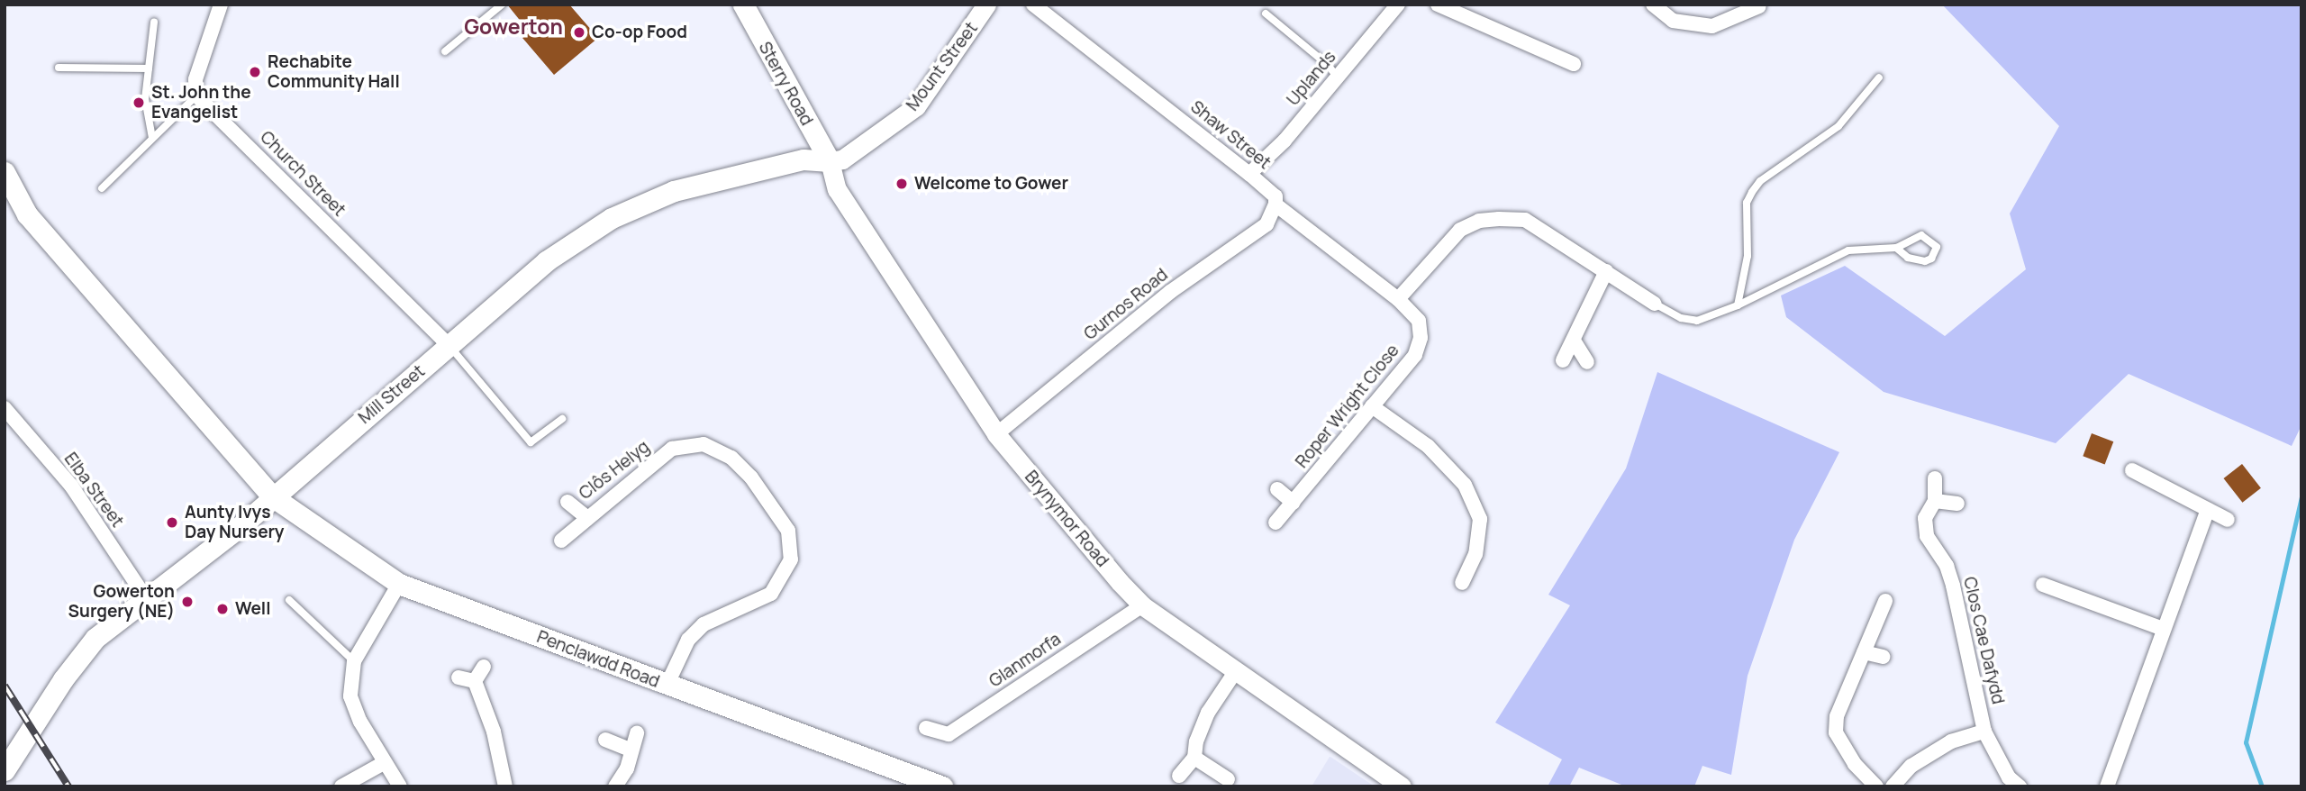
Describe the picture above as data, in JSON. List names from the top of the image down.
{
  "streets": {
    "main road": ["Sterry Road", "Mill Street", "Penclawdd Road"],
    "street": [
      "Mount Street",
      "Uplands",
      "Shaw Street",
      "Church Street",
      "Gurnos Road",
      "Roper Wright Close",
      "Clôs Helyg",
      "Elba Street",
      "Brynymor Road",
      "Clos Cae Dafydd",
      "Glanmorfa"
    ]
  },
  "crossings": [
    ["Mount Street", "Sterry Road"],
    ["Mount Street", "Mill Street"],
    ["Mount Street", "Brynymor Road"],
    ["Uplands", "Shaw Street"],
    ["Sterry Road", "Mill Street"],
    ["Sterry Road", "Brynymor Road"],
    ["Shaw Street", "Gurnos Road"],
    ["Shaw Street", "Roper Wright Close"],
    ["Church Street", "Mill Street"],
    ["Gurnos Road", "Brynymor Road"],
    ["Mill Street", "Elba Street"],
    ["Mill Street", "Brynymor Road"],
    ["Mill Street", "Penclawdd Road"],
    ["Clôs Helyg", "Penclawdd Road"],
    ["Brynymor Road", "Glanmorfa"]
  ],
  "districts": ["Gowerton"],
  "places": [
    "Co-op Food",
    "Rechabite Community Hall",
    "St. John the Evangelist",
    "Welcome to Gower",
    "Aunty Ivys Day Nursery",
    "Gowerton Surgery (NE)",
    "Well"
  ]
}
